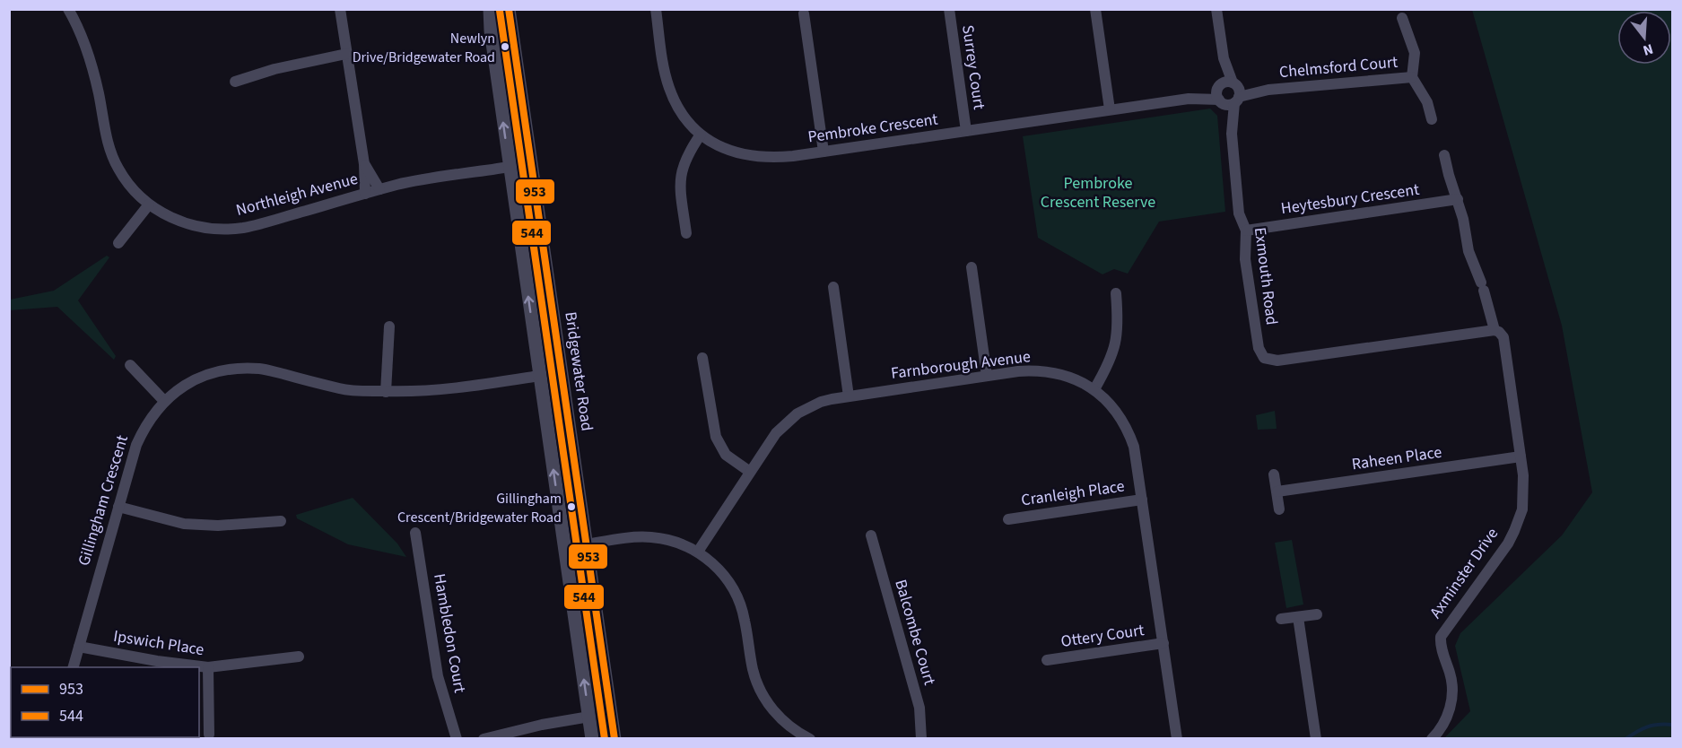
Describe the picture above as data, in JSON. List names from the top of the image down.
{
  "streets": {
    "street": [
      "Surrey Court",
      "Chelmsford Court",
      "Pembroke Crescent",
      "Northleigh Avenue",
      "Heytesbury Crescent",
      "Exmouth Road",
      "Farnborough Avenue",
      "Bridgewater Road",
      "Raheen Place",
      "Cranleigh Place",
      "Gillingham Crescent",
      "Axminster Drive",
      "Balcombe Court",
      "Hambledon Court",
      "Ottery Court",
      "Ipswich Place"
    ]
  },
  "crossings": [
    ["Surrey Court", "Pembroke Crescent"],
    ["Chelmsford Court", "Pembroke Crescent"],
    ["Chelmsford Court", "Exmouth Road"],
    ["Pembroke Crescent", "Exmouth Road"],
    ["Heytesbury Crescent", "Exmouth Road"],
    ["Heytesbury Crescent", "Axminster Drive"],
    ["Exmouth Road", "Axminster Drive"],
    ["Farnborough Avenue", "Cranleigh Place"],
    ["Farnborough Avenue", "Ottery Court"],
    ["Bridgewater Road", "Gillingham Crescent"],
    ["Raheen Place", "Axminster Drive"],
    ["Gillingham Crescent", "Ipswich Place"]
  ],
  "parks": ["Pembroke Crescent Reserve"],
  "places": ["Newlyn Drive/Bridgewater Road", "Gillingham Crescent/Bridgewater Road"],
  "lines": ["transit line 953", "transit line 544"],
  "legend": ["953", "544"],
  "north": "bottom"
}
